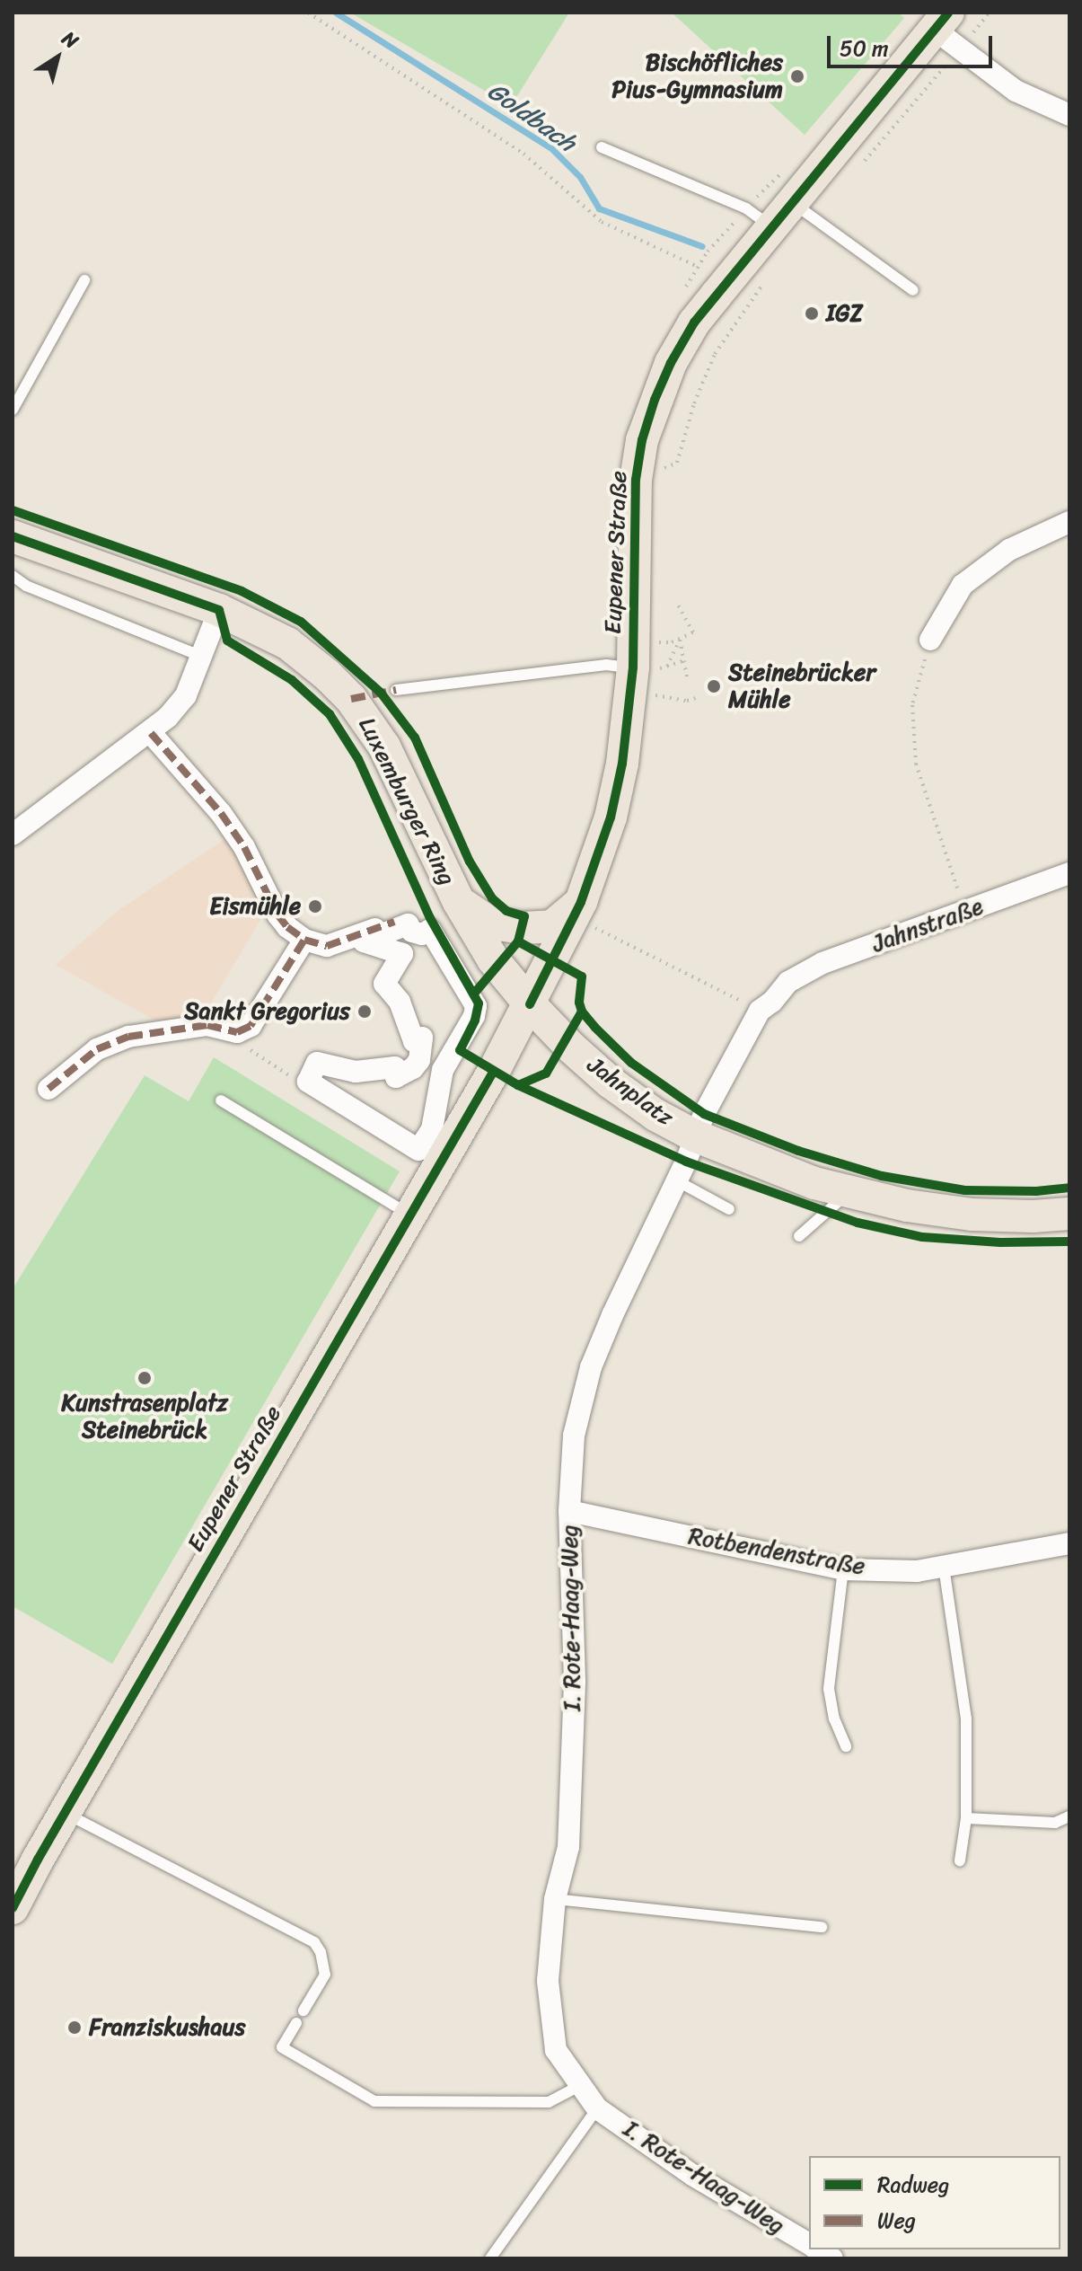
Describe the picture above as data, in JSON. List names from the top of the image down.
{
  "streets": {
    "main road": ["Eupener Straße", "Luxemburger Ring", "Jahnplatz"],
    "street": ["Jahnstraße", "Rotbendenstraße", "I. Rote-Haag-Weg"]
  },
  "crossings": [
    ["Eupener Straße", "Luxemburger Ring"],
    ["Eupener Straße", "Jahnplatz"],
    ["Luxemburger Ring", "Jahnplatz"],
    ["Jahnstraße", "Jahnplatz"],
    ["Jahnplatz", "I. Rote-Haag-Weg"],
    ["Rotbendenstraße", "I. Rote-Haag-Weg"]
  ],
  "water": ["Goldbach"],
  "places": [
    "Bischöfliches Pius-Gymnasium",
    "IGZ",
    "Steinebrücker Mühle",
    "Eismühle",
    "Sankt Gregorius",
    "Kunstrasenplatz Steinebrück",
    "Franziskushaus"
  ],
  "legend": ["Radweg", "Weg"],
  "scale_bar": "50 m",
  "north": "top right"
}
